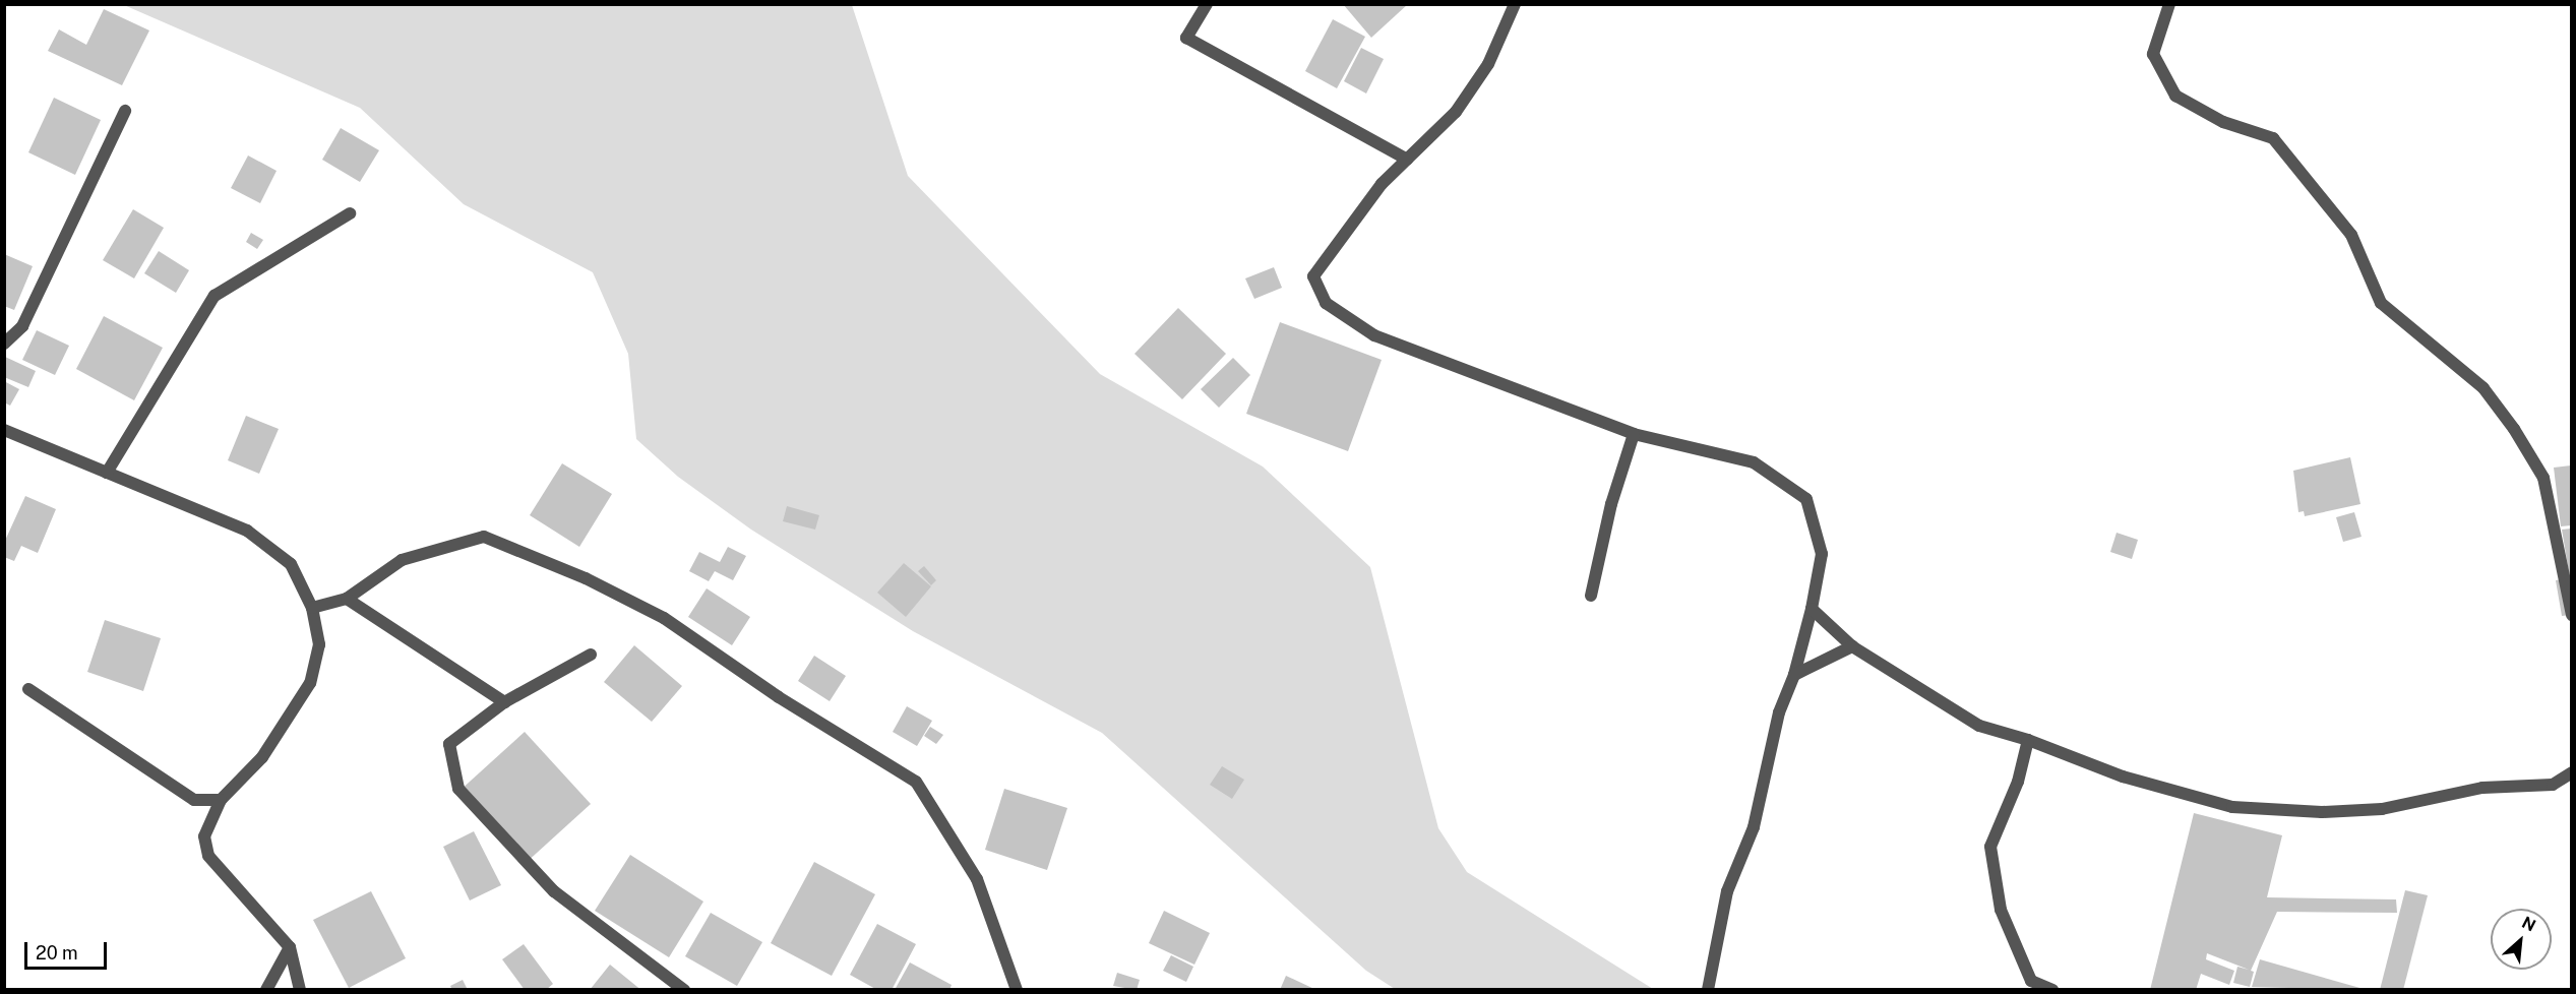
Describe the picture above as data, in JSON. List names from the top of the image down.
{
  "scale_bar": "20 m",
  "north": "top right"
}
